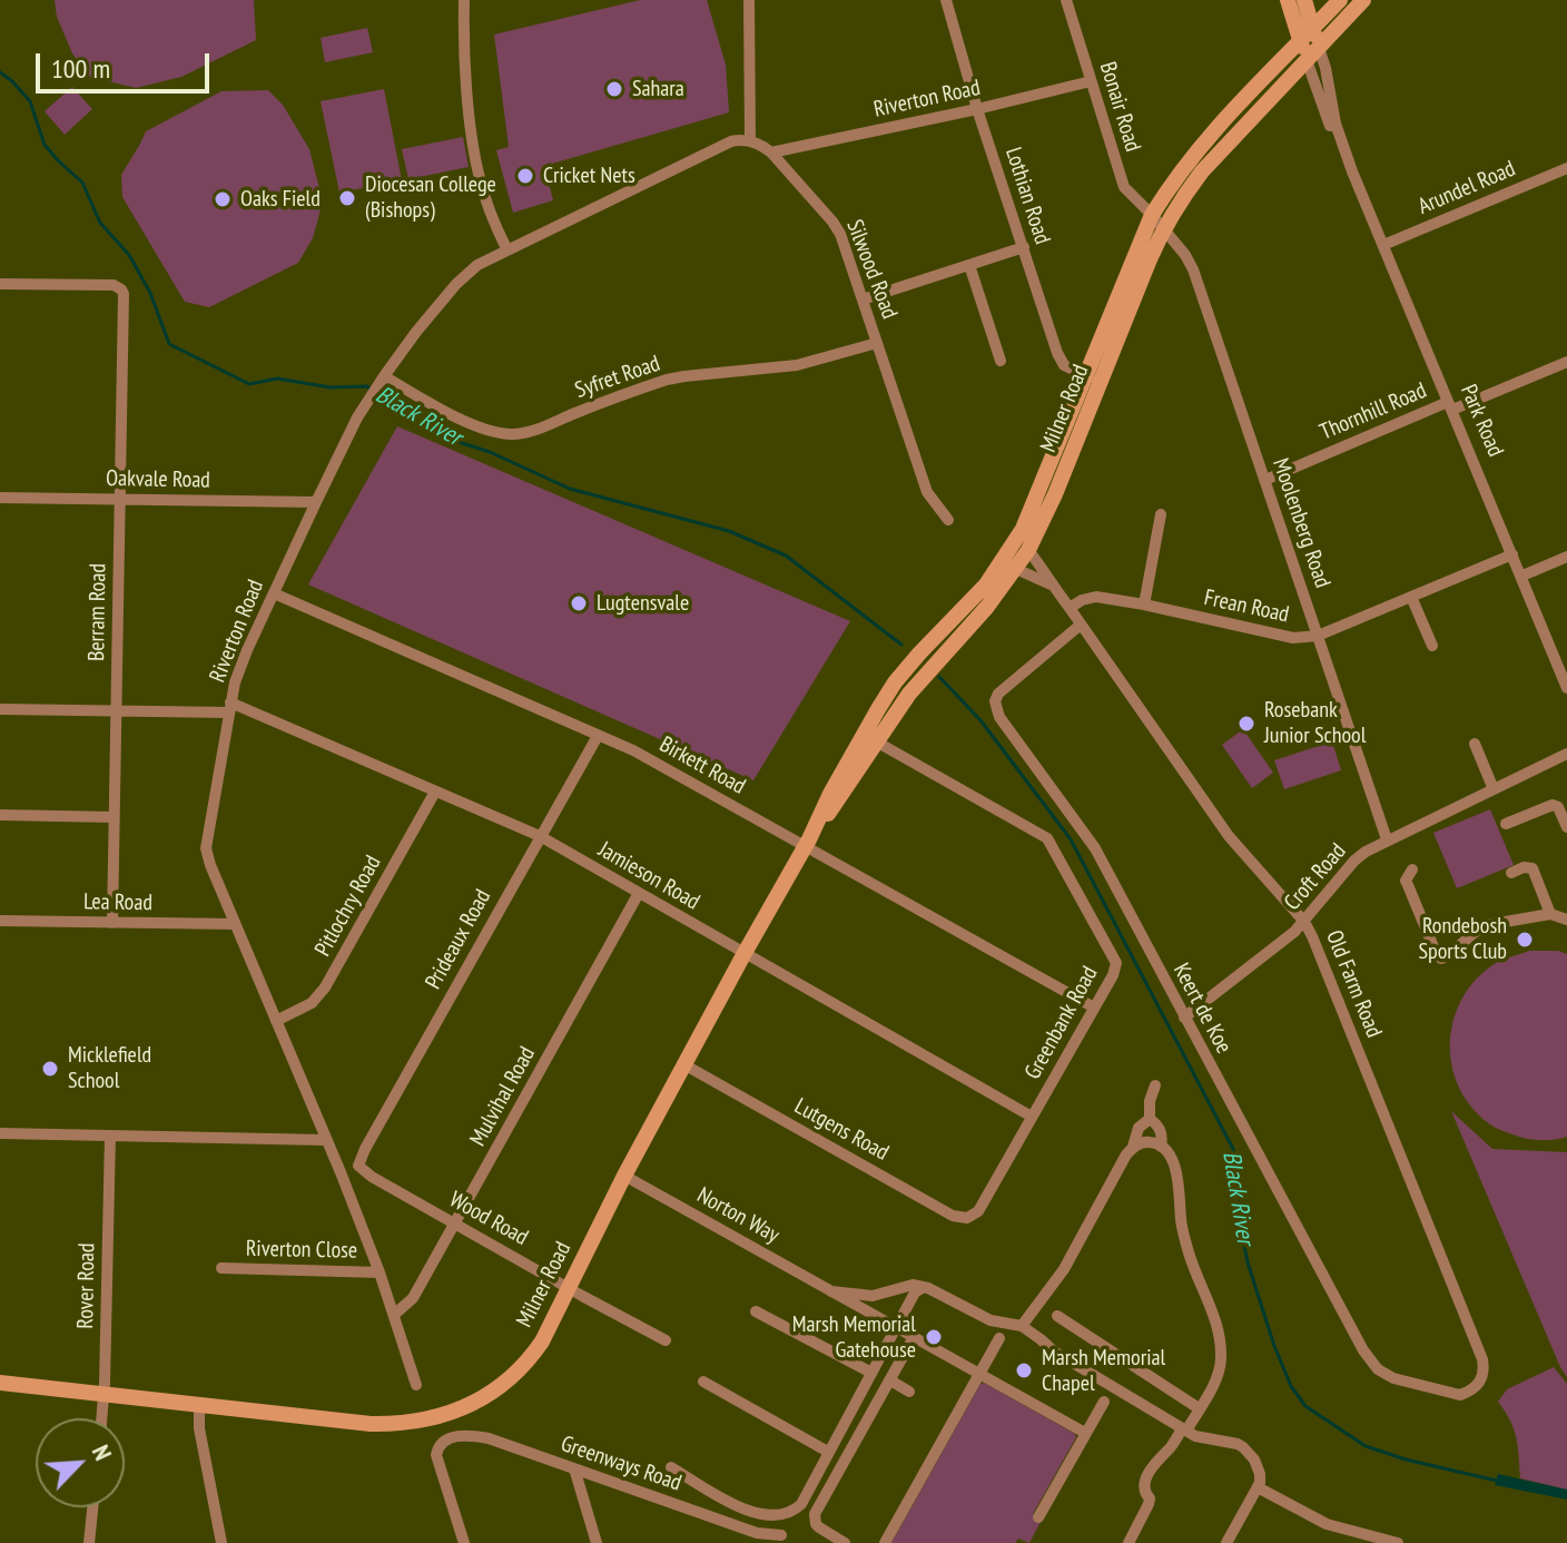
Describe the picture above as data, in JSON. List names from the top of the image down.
{
  "streets": {
    "main road": ["Milner Road", "Park Road"],
    "street": [
      "Riverton Road",
      "Bonair Road",
      "Arundel Road",
      "Lothian Road",
      "Silwood Road",
      "Syfret Road",
      "Thornhill Road",
      "Oakvale Road",
      "Moolenberg Road",
      "Frean Road",
      "Berram Road",
      "Birkett Road",
      "Jamieson Road",
      "Croft Road",
      "Lea Road",
      "Pitlochry Road",
      "Prideaux Road",
      "Old Farm Road",
      "Keert de Koe",
      "Greenbank Road",
      "Mulvihal Road",
      "Lutgens Road",
      "Norton Way",
      "Wood Road",
      "Riverton Close",
      "Rover Road",
      "Greenways Road"
    ]
  },
  "crossings": [
    ["Riverton Road", "Bonair Road"],
    ["Riverton Road", "Lothian Road"],
    ["Riverton Road", "Silwood Road"],
    ["Riverton Road", "Syfret Road"],
    ["Riverton Road", "Oakvale Road"],
    ["Riverton Road", "Birkett Road"],
    ["Riverton Road", "Jamieson Road"],
    ["Riverton Road", "Lea Road"],
    ["Riverton Road", "Pitlochry Road"],
    ["Riverton Road", "Mulvihal Road"],
    ["Riverton Road", "Riverton Close"],
    ["Bonair Road", "Milner Road"],
    ["Bonair Road", "Moolenberg Road"],
    ["Arundel Road", "Park Road"],
    ["Lothian Road", "Milner Road"],
    ["Silwood Road", "Syfret Road"],
    ["Milner Road", "Park Road"],
    ["Milner Road", "Moolenberg Road"],
    ["Milner Road", "Birkett Road"],
    ["Milner Road", "Jamieson Road"],
    ["Milner Road", "Old Farm Road"],
    ["Milner Road", "Greenbank Road"],
    ["Milner Road", "Lutgens Road"],
    ["Milner Road", "Norton Way"],
    ["Milner Road", "Wood Road"],
    ["Milner Road", "Rover Road"],
    ["Thornhill Road", "Park Road"],
    ["Thornhill Road", "Moolenberg Road"],
    ["Park Road", "Frean Road"],
    ["Oakvale Road", "Berram Road"],
    ["Moolenberg Road", "Frean Road"],
    ["Moolenberg Road", "Croft Road"],
    ["Frean Road", "Old Farm Road"],
    ["Berram Road", "Jamieson Road"],
    ["Berram Road", "Lea Road"],
    ["Birkett Road", "Prideaux Road"],
    ["Birkett Road", "Greenbank Road"],
    ["Jamieson Road", "Pitlochry Road"],
    ["Jamieson Road", "Prideaux Road"],
    ["Jamieson Road", "Greenbank Road"],
    ["Jamieson Road", "Mulvihal Road"],
    ["Croft Road", "Old Farm Road"],
    ["Croft Road", "Keert de Koe"],
    ["Prideaux Road", "Wood Road"],
    ["Old Farm Road", "Keert de Koe"],
    ["Greenbank Road", "Lutgens Road"],
    ["Mulvihal Road", "Wood Road"]
  ],
  "water": ["Black River"],
  "places": [
    "Sahara",
    "Cricket Nets",
    "Diocesan College (Bishops)",
    "Oaks Field",
    "Lugtensvale",
    "Rosebank Junior School",
    "Rondebosh Sports Club",
    "Micklefield School",
    "Marsh Memorial Gatehouse",
    "Marsh Memorial Chapel"
  ],
  "scale_bar": "100 m",
  "north": "top right"
}
